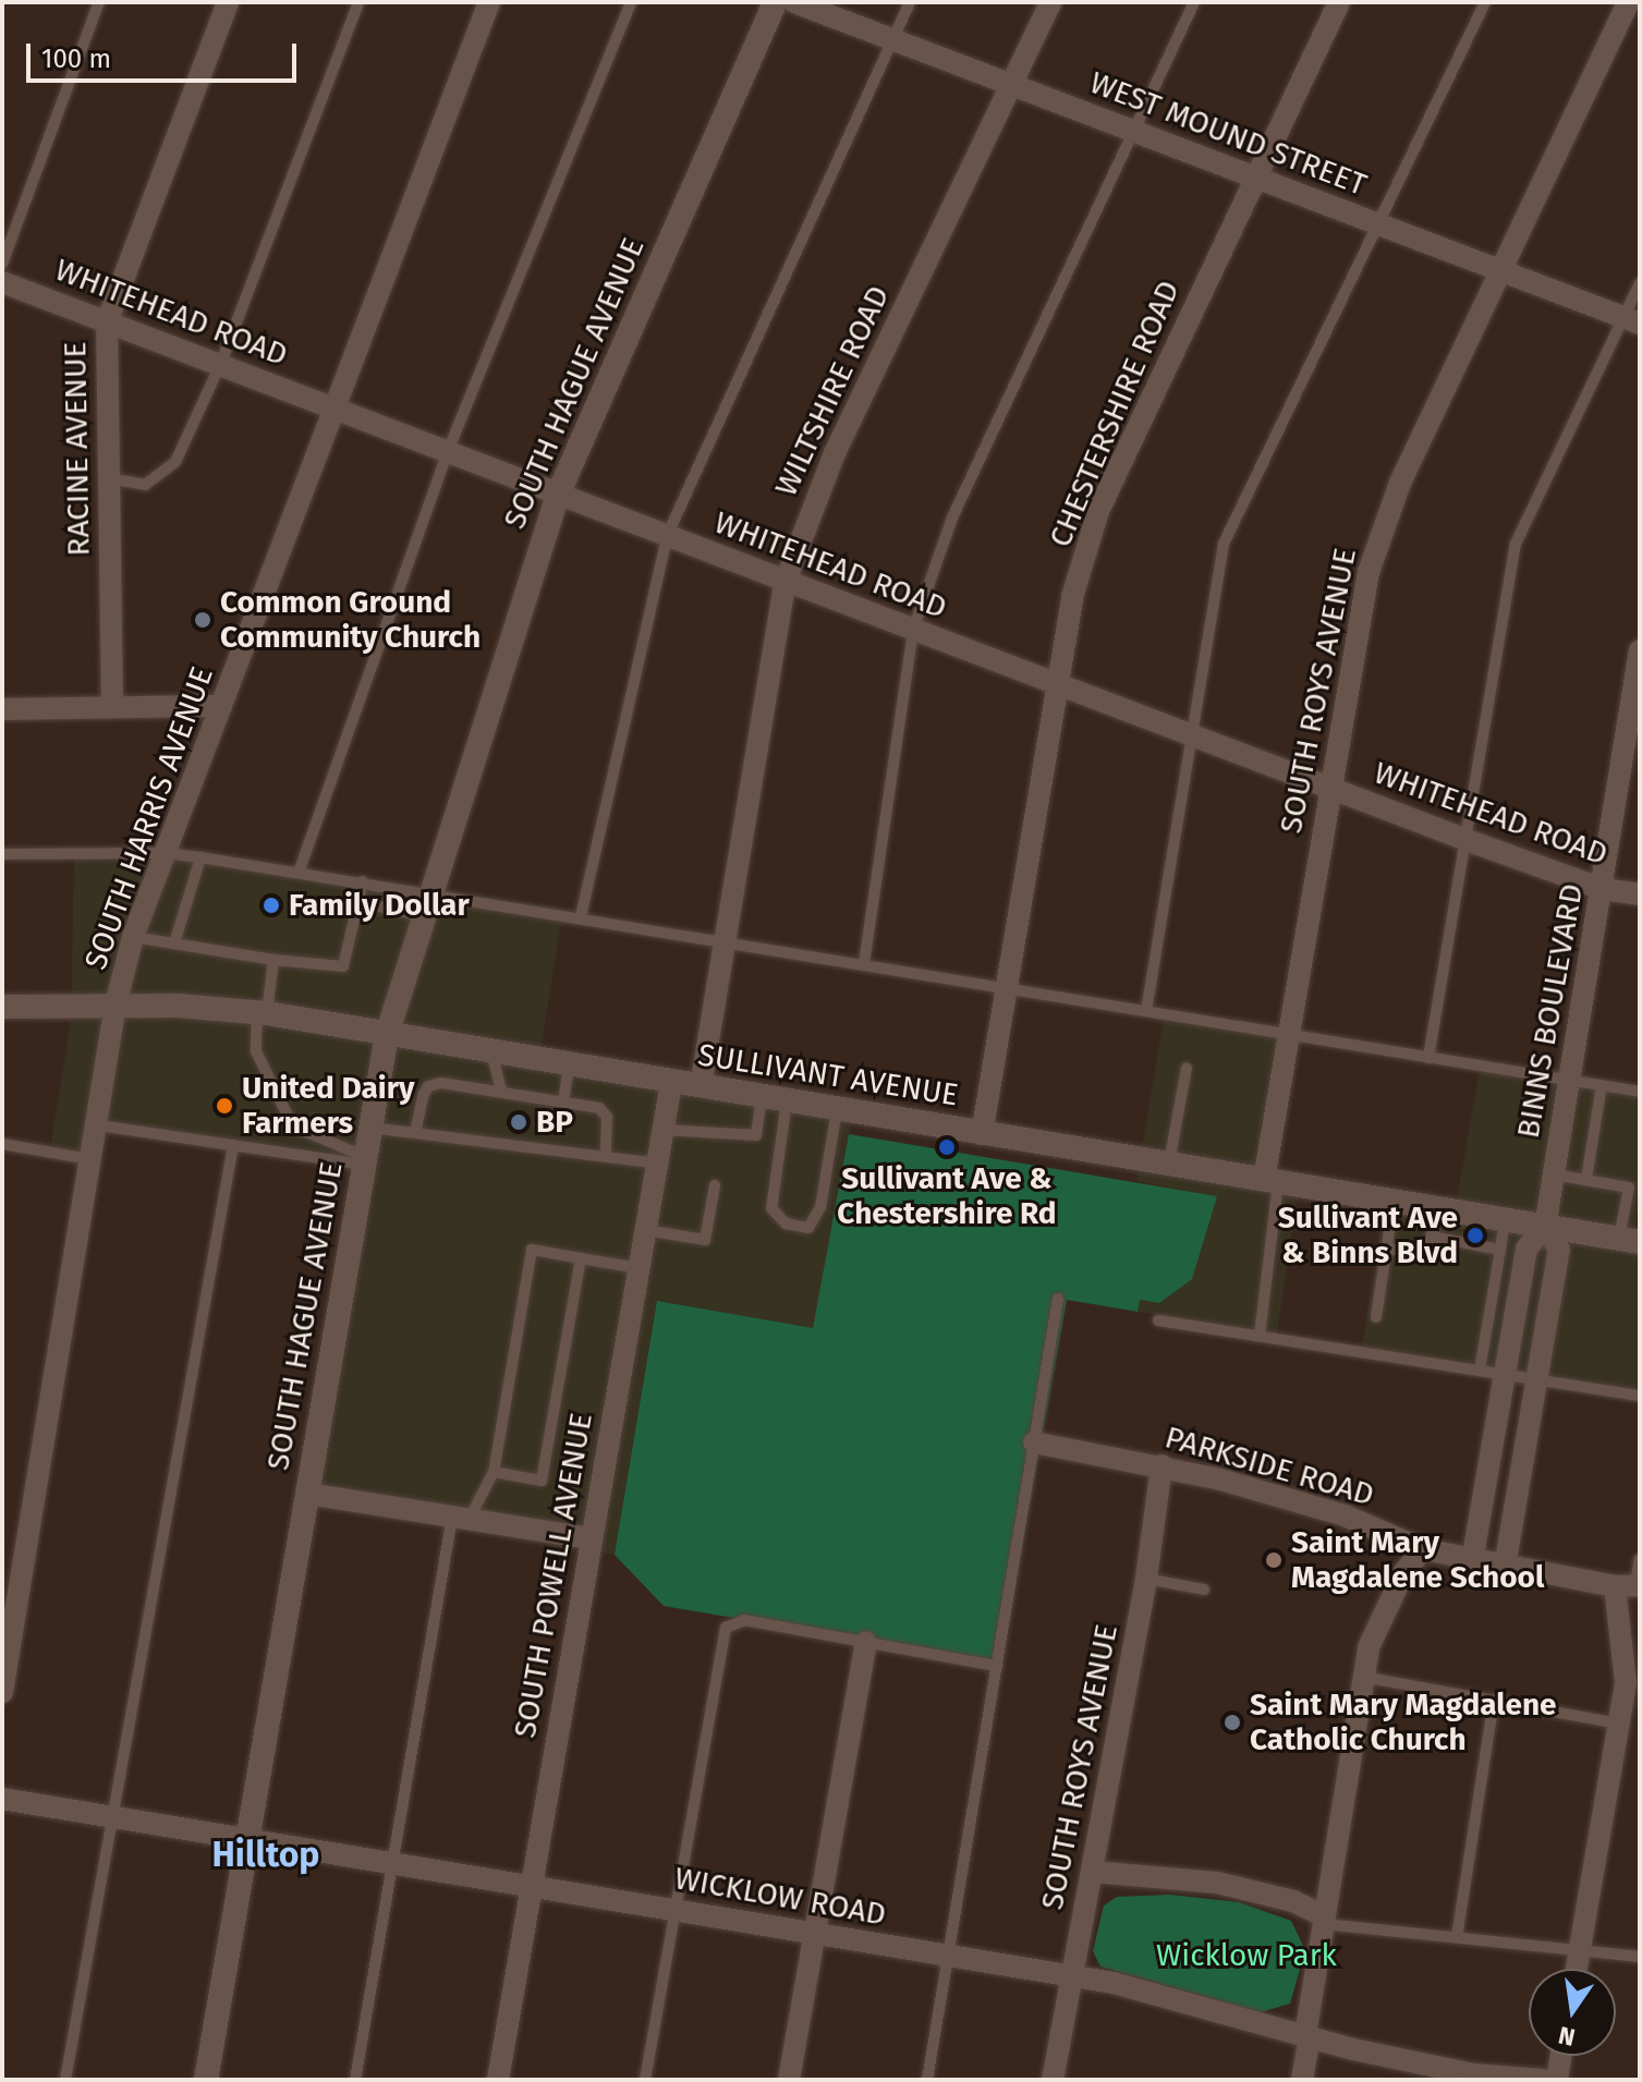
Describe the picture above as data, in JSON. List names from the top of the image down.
{
  "streets": {
    "main road": ["SOUTH HAGUE AVENUE", "SULLIVANT AVENUE"],
    "street": [
      "WEST MOUND STREET",
      "WHITEHEAD ROAD",
      "WILTSHIRE ROAD",
      "CHESTERSHIRE ROAD",
      "RACINE AVENUE",
      "SOUTH ROYS AVENUE",
      "SOUTH HARRIS AVENUE",
      "BINNS BOULEVARD",
      "PARKSIDE ROAD",
      "SOUTH POWELL AVENUE",
      "WICKLOW ROAD"
    ]
  },
  "crossings": [
    ["WEST MOUND STREET", "WILTSHIRE ROAD"],
    ["WEST MOUND STREET", "CHESTERSHIRE ROAD"],
    ["WEST MOUND STREET", "SOUTH ROYS AVENUE"],
    ["WHITEHEAD ROAD", "SOUTH HAGUE AVENUE"],
    ["WHITEHEAD ROAD", "WILTSHIRE ROAD"],
    ["WHITEHEAD ROAD", "CHESTERSHIRE ROAD"],
    ["WHITEHEAD ROAD", "RACINE AVENUE"],
    ["WHITEHEAD ROAD", "SOUTH ROYS AVENUE"],
    ["WHITEHEAD ROAD", "SOUTH HARRIS AVENUE"],
    ["WHITEHEAD ROAD", "BINNS BOULEVARD"],
    ["SOUTH HAGUE AVENUE", "SULLIVANT AVENUE"],
    ["SOUTH HAGUE AVENUE", "WICKLOW ROAD"],
    ["WILTSHIRE ROAD", "SULLIVANT AVENUE"],
    ["CHESTERSHIRE ROAD", "SULLIVANT AVENUE"],
    ["SOUTH ROYS AVENUE", "SULLIVANT AVENUE"],
    ["SOUTH ROYS AVENUE", "PARKSIDE ROAD"],
    ["SOUTH ROYS AVENUE", "WICKLOW ROAD"],
    ["SOUTH HARRIS AVENUE", "SULLIVANT AVENUE"],
    ["BINNS BOULEVARD", "SULLIVANT AVENUE"],
    ["BINNS BOULEVARD", "PARKSIDE ROAD"],
    ["SULLIVANT AVENUE", "SOUTH POWELL AVENUE"],
    ["SOUTH POWELL AVENUE", "WICKLOW ROAD"]
  ],
  "districts": ["Hilltop"],
  "parks": ["Wicklow Park"],
  "places": [
    "Common Ground Community Church",
    "Family Dollar",
    "United Dairy Farmers",
    "BP",
    "Sullivant Ave & Chestershire Rd",
    "Sullivant Ave & Binns Blvd",
    "Saint Mary Magdalene School",
    "Saint Mary Magdalene Catholic Church"
  ],
  "scale_bar": "100 m",
  "north": "bottom"
}
